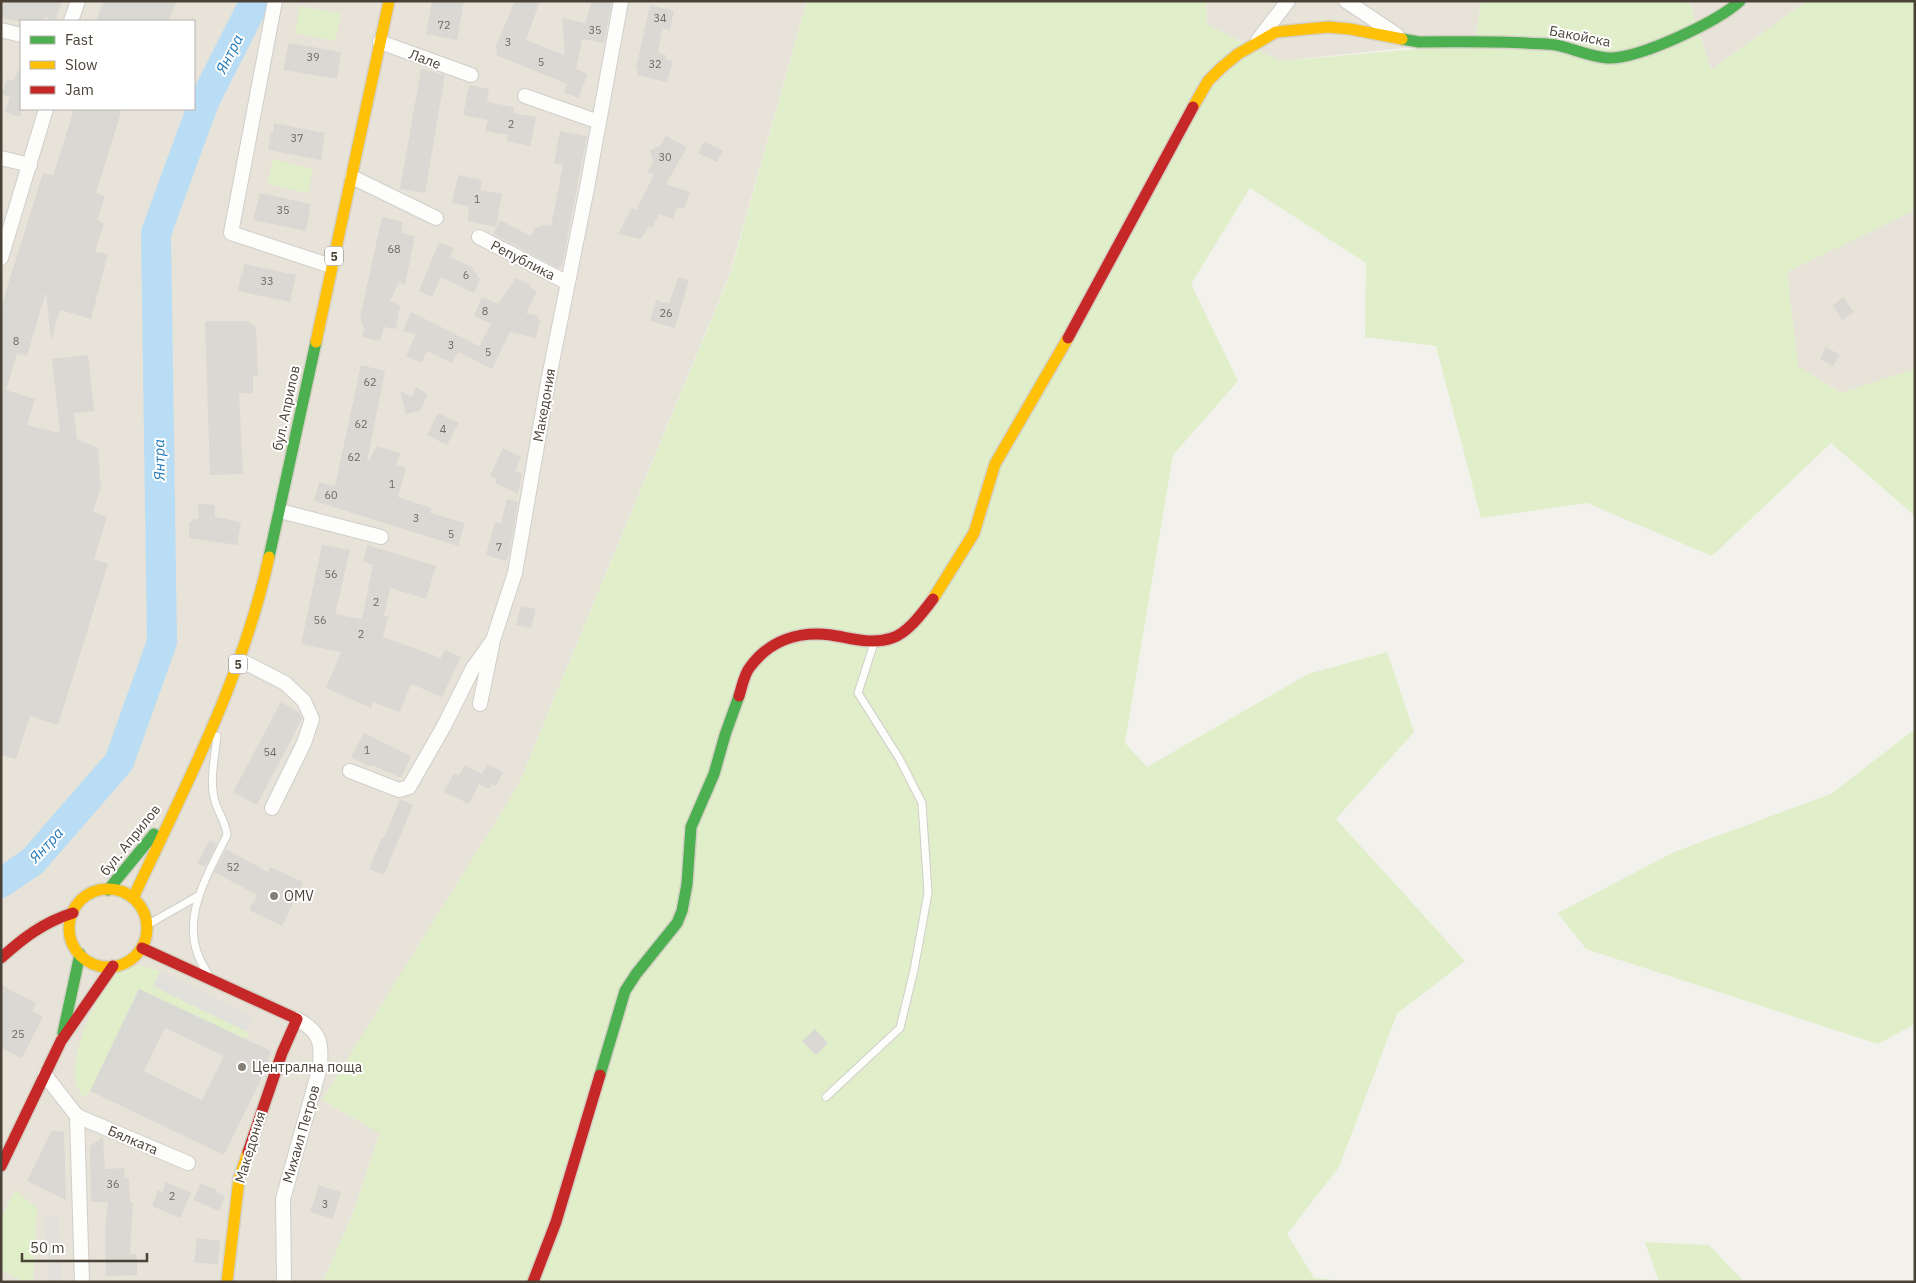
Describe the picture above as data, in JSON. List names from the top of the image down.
{
  "streets": {
    "main road": [
      "Бакойска",
      "5",
      "Македония",
      "бул. Априлов",
      "Михаил Петров"
    ],
    "street": ["Лале", "Република", "Бялката"]
  },
  "crossings": [
    ["Лале", "бул. Априлов"],
    ["Република", "Македония"],
    ["Македония", "Михаил Петров"],
    ["бул. Априлов", "Михаил Петров"]
  ],
  "water": ["Янтра"],
  "places": ["OMV", "Централна поща"],
  "house_numbers": [
    "34",
    "72",
    "35",
    "3",
    "39",
    "5",
    "32",
    "2",
    "37",
    "30",
    "1",
    "35",
    "68",
    "6",
    "33",
    "8",
    "26",
    "8",
    "3",
    "5",
    "62",
    "62",
    "4",
    "62",
    "1",
    "60",
    "3",
    "5",
    "7",
    "56",
    "2",
    "56",
    "2",
    "1",
    "54",
    "52",
    "25",
    "36",
    "2",
    "3"
  ],
  "legend": ["Fast", "Slow", "Jam"],
  "scale_bar": "50 m"
}
